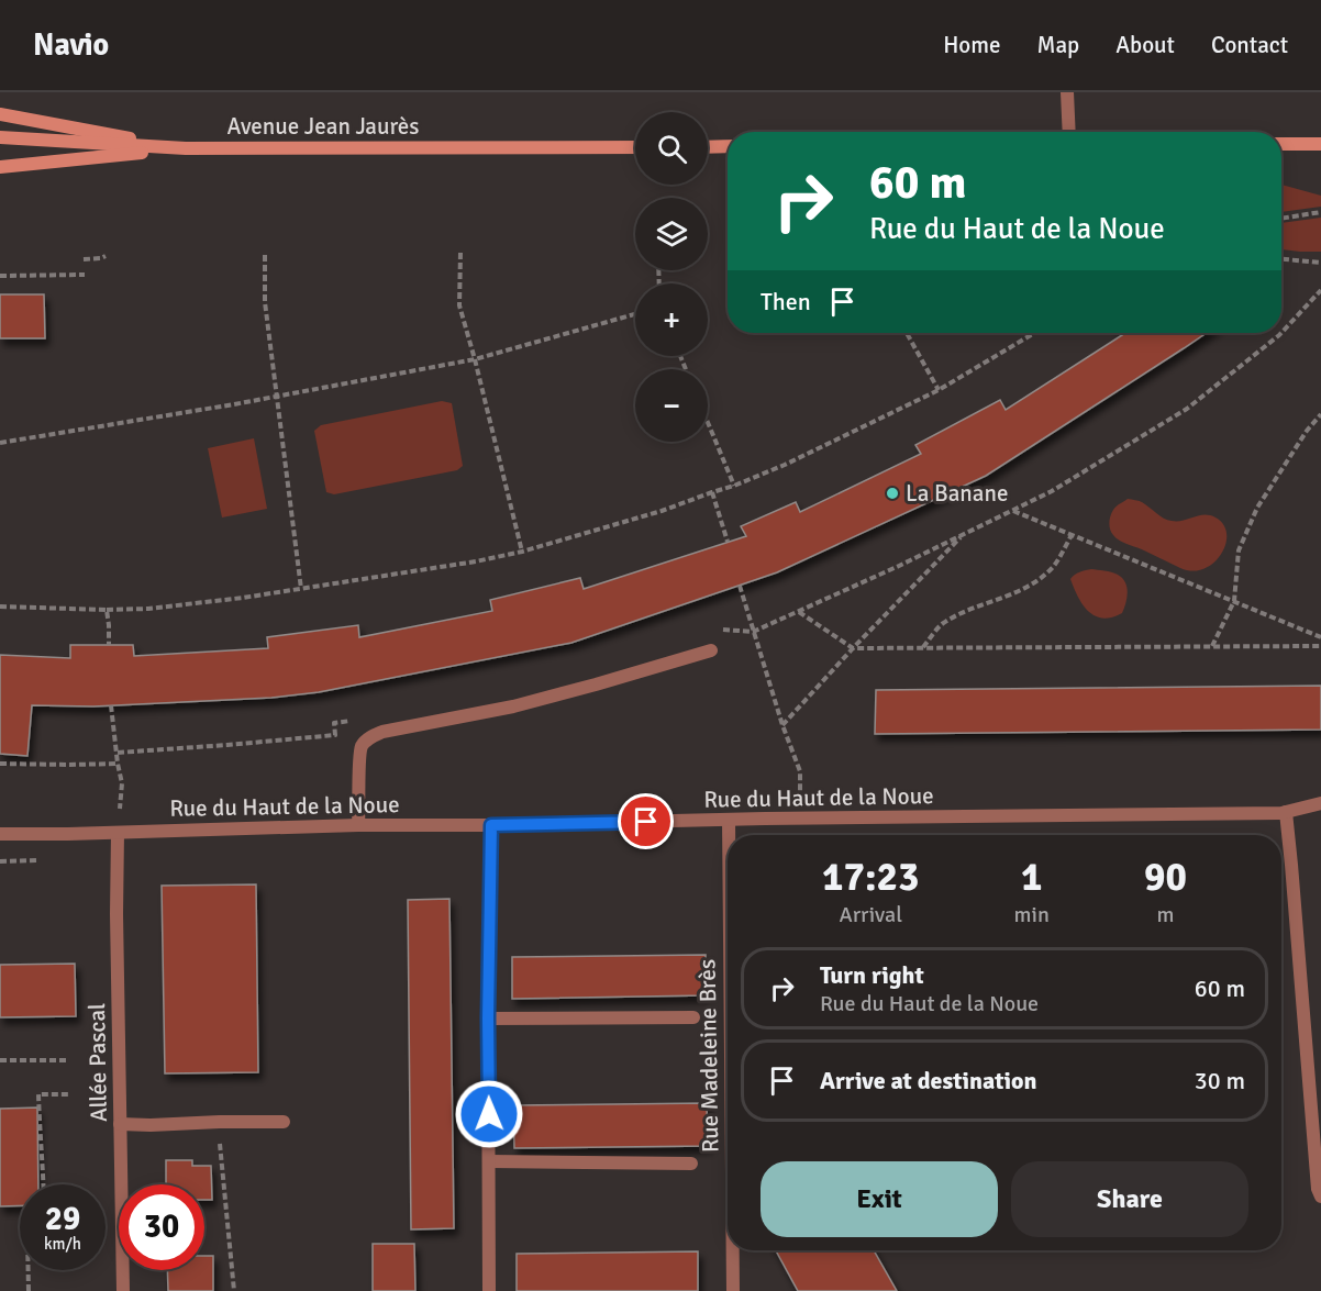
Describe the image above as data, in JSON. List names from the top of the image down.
{
  "streets": {
    "main road": ["Avenue Jean Jaurès"],
    "street": ["Rue du Haut de la Noue", "Rue Madeleine Brès", "Allée Pascal"]
  },
  "crossings": [
    ["Rue du Haut de la Noue", "Rue Madeleine Brès"],
    ["Rue du Haut de la Noue", "Allée Pascal"]
  ],
  "places": ["La Banane"],
  "page": {
    "header": "Navio",
    "nav": [
      "Home",
      "Map",
      "About",
      "Contact"
    ],
    "map_buttons": ["+", "−"],
    "turn": ["60 m", "Rue du Haut de la Noue"],
    "then": "Then",
    "eta": [
      "17:23",
      "Arrival",
      "1",
      "min",
      "90",
      "m"
    ],
    "list": [
      {
        "name": "Turn right",
        "note": "Rue du Haut de la Noue",
        "value": "60 m"
      },
      {
        "name": "Arrive at destination",
        "value": "30 m"
      }
    ],
    "buttons": ["Exit", "Share"],
    "speed": "29 km/h",
    "limit": "30"
  }
}
